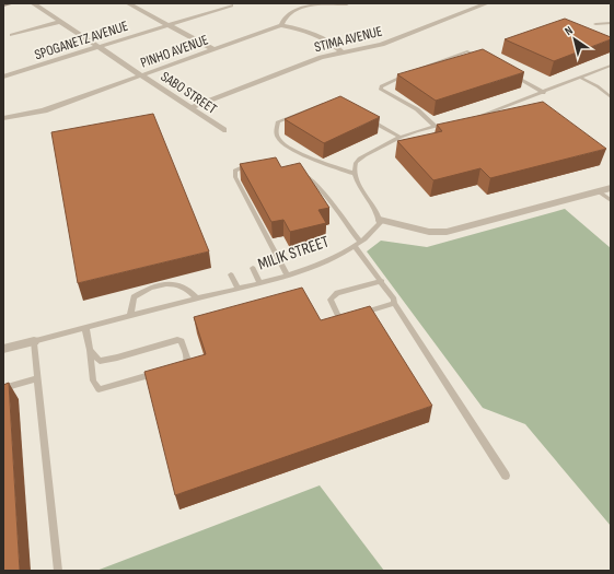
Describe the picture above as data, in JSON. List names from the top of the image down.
{
  "streets": {
    "street": [
      "STIMA AVENUE",
      "SPOGANETZ AVENUE",
      "PINHO AVENUE",
      "SABO STREET",
      "MILIK STREET"
    ]
  },
  "crossings": [
    ["STIMA AVENUE", "SABO STREET"],
    ["SPOGANETZ AVENUE", "SABO STREET"],
    ["PINHO AVENUE", "SABO STREET"]
  ],
  "north": "top left"
}
